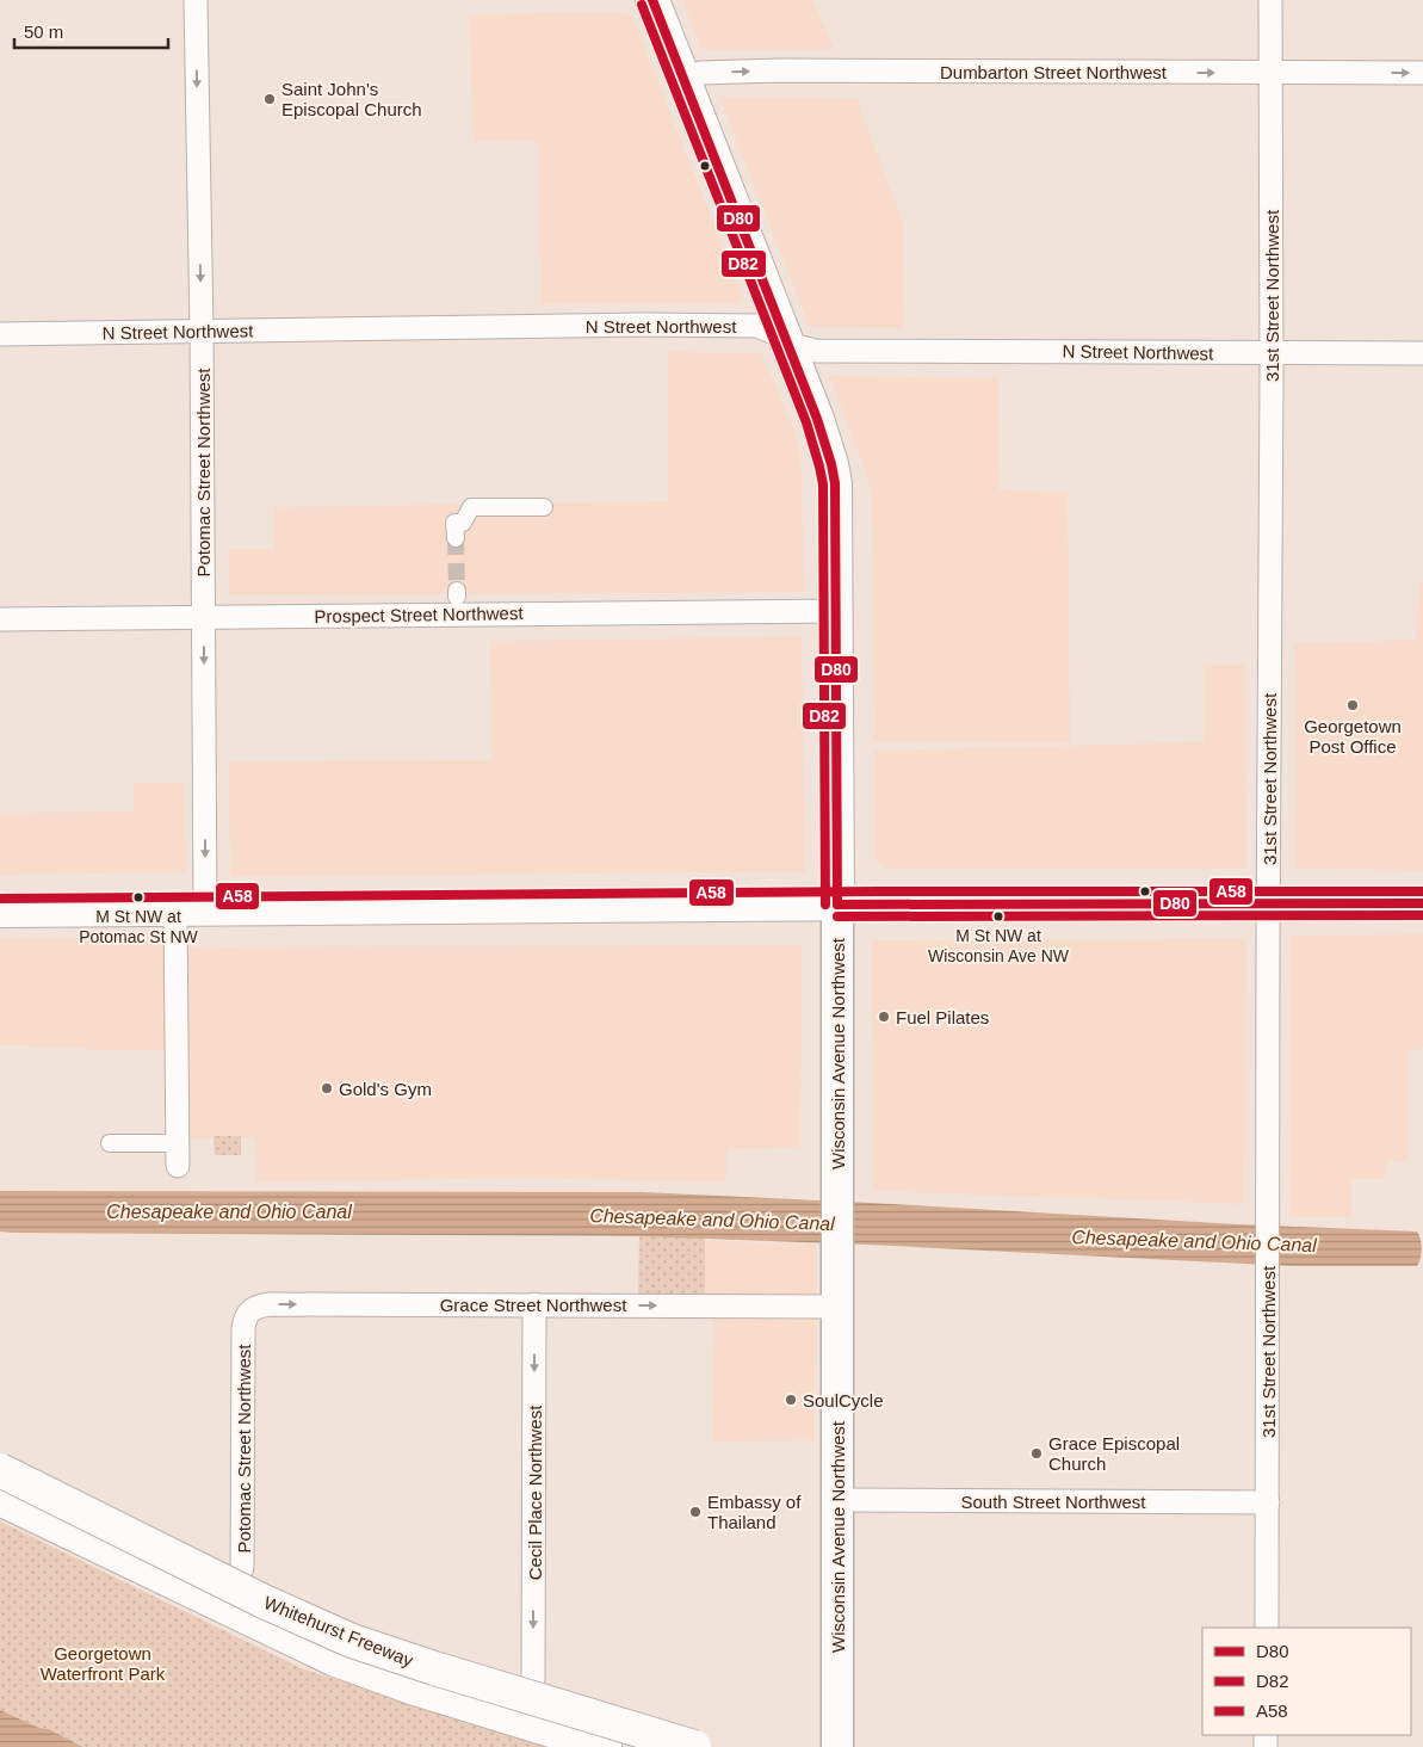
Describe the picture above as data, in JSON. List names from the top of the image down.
{
  "streets": {
    "main road": ["Wisconsin Avenue Northwest", "Whitehurst Freeway"],
    "street": [
      "Dumbarton Street Northwest",
      "31st Street Northwest",
      "N Street Northwest",
      "Potomac Street Northwest",
      "Prospect Street Northwest",
      "Grace Street Northwest",
      "Cecil Place Northwest",
      "South Street Northwest"
    ]
  },
  "crossings": [
    ["Dumbarton Street Northwest", "31st Street Northwest"],
    ["Dumbarton Street Northwest", "Wisconsin Avenue Northwest"],
    ["31st Street Northwest", "N Street Northwest"],
    ["31st Street Northwest", "South Street Northwest"],
    ["N Street Northwest", "Potomac Street Northwest"],
    ["N Street Northwest", "Wisconsin Avenue Northwest"],
    ["Potomac Street Northwest", "Prospect Street Northwest"],
    ["Potomac Street Northwest", "Grace Street Northwest"],
    ["Prospect Street Northwest", "Wisconsin Avenue Northwest"],
    ["Wisconsin Avenue Northwest", "Grace Street Northwest"],
    ["Wisconsin Avenue Northwest", "South Street Northwest"],
    ["Grace Street Northwest", "Cecil Place Northwest"]
  ],
  "one_way": [
    "Dumbarton Street Northwest",
    "Potomac Street Northwest",
    "Grace Street Northwest",
    "Cecil Place Northwest"
  ],
  "water": ["Chesapeake and Ohio Canal"],
  "parks": ["Georgetown Waterfront Park"],
  "places": [
    "Saint John's Episcopal Church",
    "Georgetown Post Office",
    "M St NW at Potomac St NW",
    "M St NW at Wisconsin Ave NW",
    "Fuel Pilates",
    "Gold's Gym",
    "SoulCycle",
    "Grace Episcopal Church",
    "Embassy of Thailand"
  ],
  "lines": ["transit line D80", "transit line D82", "transit line A58"],
  "legend": ["D80", "D82", "A58"],
  "scale_bar": "50 m"
}
